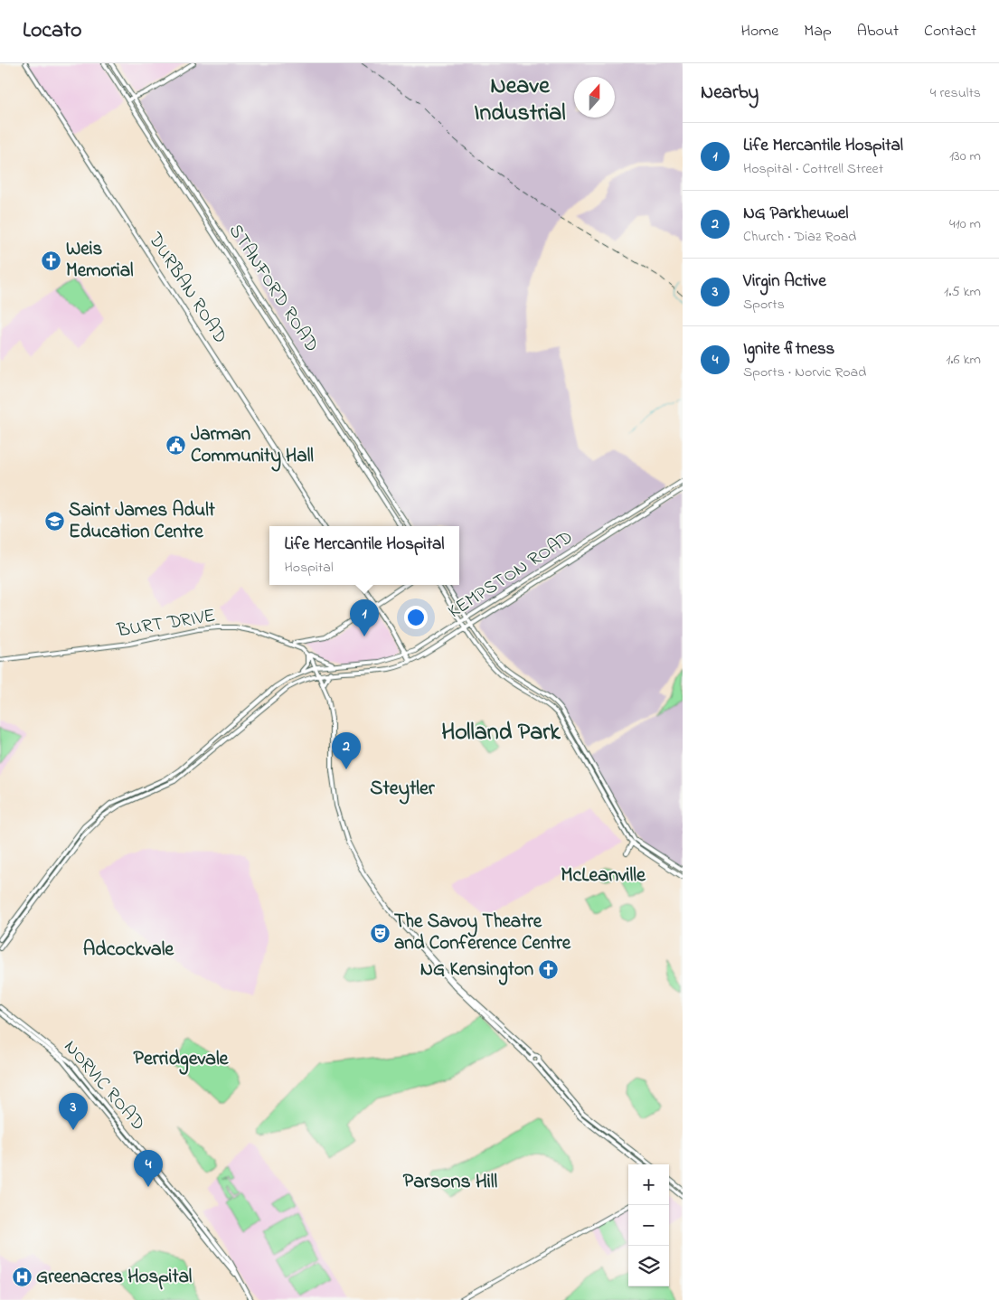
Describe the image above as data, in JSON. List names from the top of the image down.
{
  "streets": {
    "main road": [
      "DURBAN ROAD",
      "STANFORD ROAD",
      "KEMPSTON ROAD",
      "BURT DRIVE",
      "NORVIC ROAD"
    ]
  },
  "crossings": [
    ["KEMPSTON ROAD", "BURT DRIVE"]
  ],
  "districts": [
    "Neave Industrial",
    "Holland Park",
    "Steytler",
    "McLeanville",
    "Adcockvale",
    "Perridgevale",
    "Parsons Hill"
  ],
  "places": {
    "church": ["Weis Memorial", "NG Kensington"],
    "public building": ["Jarman Community Hall"],
    "school or university": ["Saint James Adult Education Centre"],
    "theatre": ["The Savoy Theatre and Conference Centre"],
    "hospital": ["Greenacres Hospital"]
  },
  "north": "top",
  "page": {
    "header": "Locato",
    "nav": [
      "Home",
      "Map",
      "About",
      "Contact"
    ],
    "heading": ["Nearby", "4 results"],
    "list": [
      {
        "mark": "1",
        "name": "Life Mercantile Hospital",
        "note": "Hospital · Cottrell Street",
        "value": "130 m"
      },
      {
        "mark": "2",
        "name": "NG Parkheuwel",
        "note": "Church · Diaz Road",
        "value": "410 m"
      },
      {
        "mark": "3",
        "name": "Virgin Active",
        "note": "Sports",
        "value": "1.5 km"
      },
      {
        "mark": "4",
        "name": "Ignite fitness",
        "note": "Sports · Norvic Road",
        "value": "1.6 km"
      }
    ],
    "popup": ["Life Mercantile Hospital", "Hospital"],
    "pins": [
      "1",
      "2",
      "3",
      "4"
    ],
    "map_buttons": ["+", "−"]
  }
}
